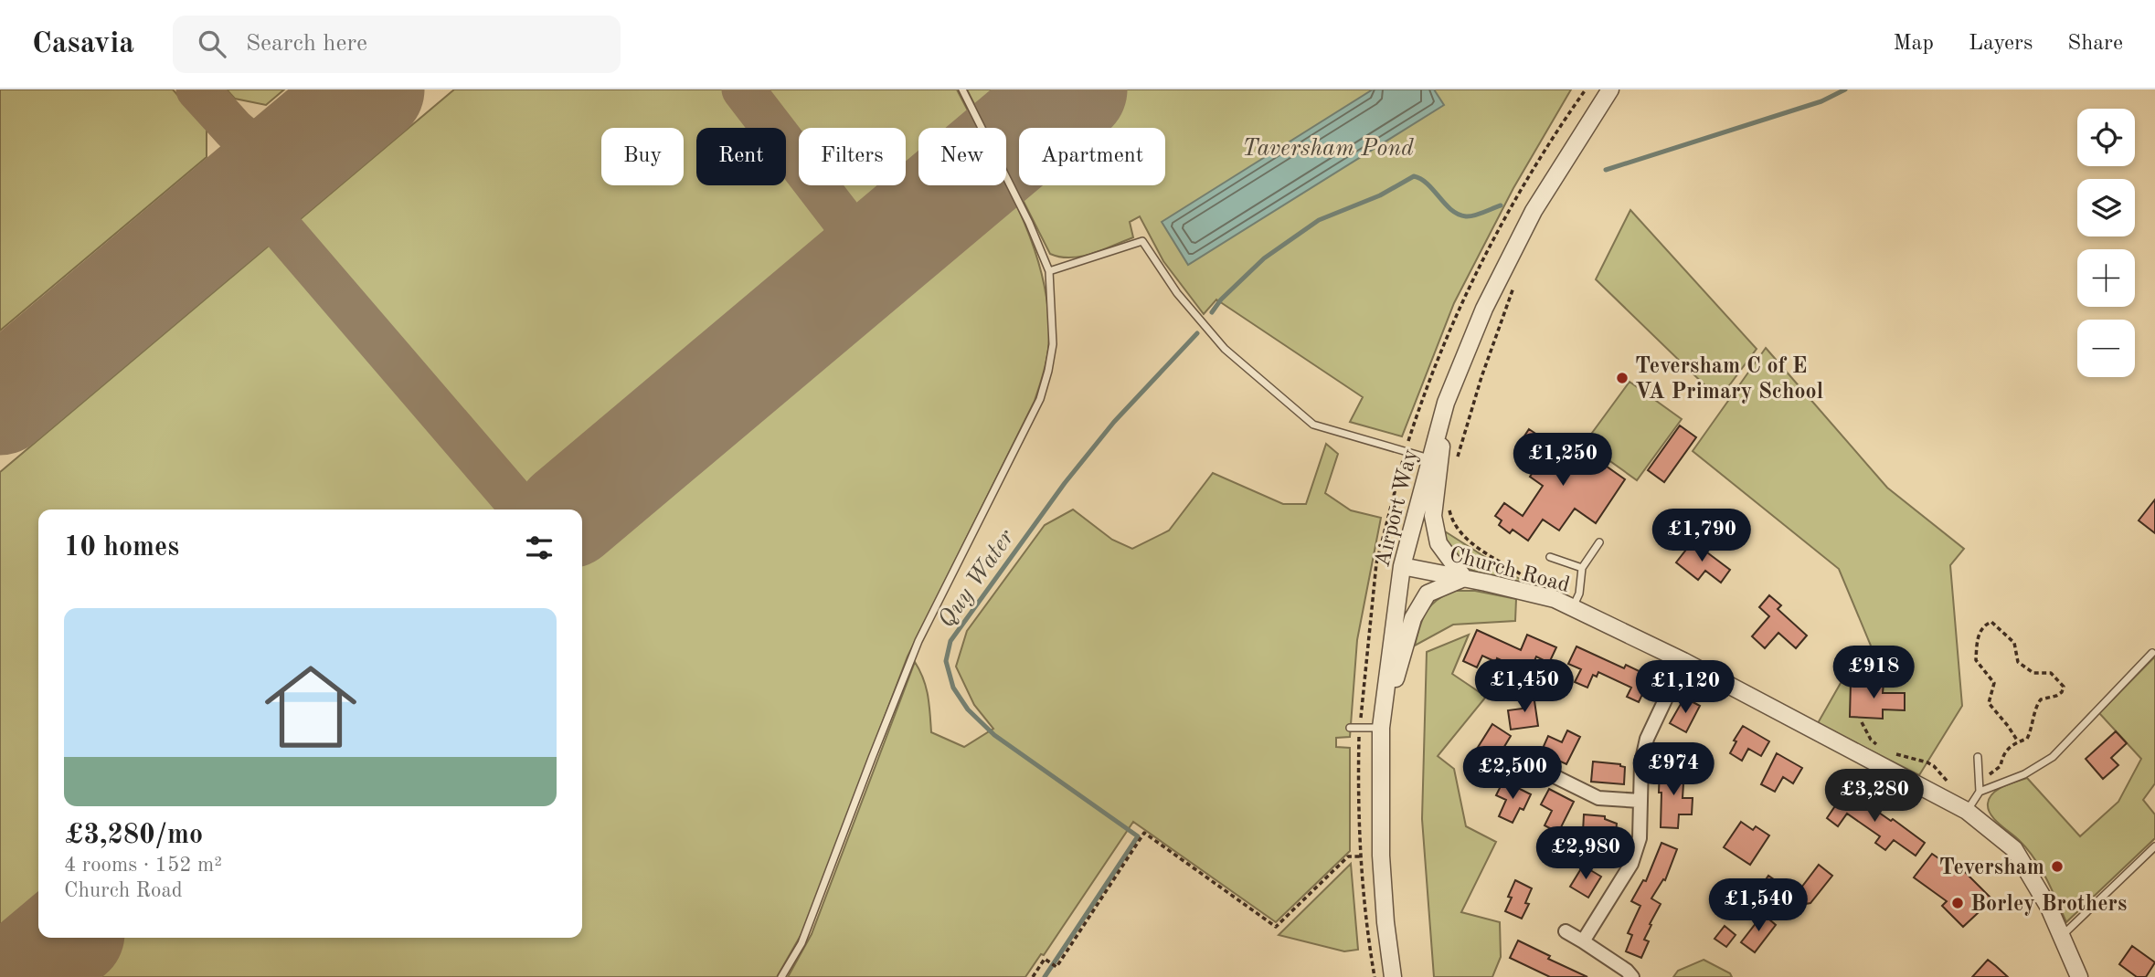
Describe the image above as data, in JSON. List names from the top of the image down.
{
  "streets": {
    "street": ["Airport Way", "Church Road"]
  },
  "crossings": [
    ["Airport Way", "Church Road"]
  ],
  "water": ["Taversham Pond", "Quy Water"],
  "places": ["Teversham C of E VA Primary School", "Teversham", "Borley Brothers"],
  "page": {
    "header": "Casavia",
    "search": "Search here",
    "nav": ["Map", "Layers", "Share"],
    "map_buttons": ["+", "−"],
    "chip": [
      "Buy",
      "Rent",
      "Filters",
      "New",
      "Apartment"
    ],
    "price": [
      "£1,250",
      "£1,790",
      "£918",
      "£1,450",
      "£1,120",
      "£974",
      "£2,500",
      "£3,280",
      "£2,980",
      "£1,540"
    ],
    "heading": "10 homes",
    "list": [
      {
        "name": "£3,280/mo",
        "note": "4 rooms · 152 m² · Church Road"
      }
    ]
  }
}
